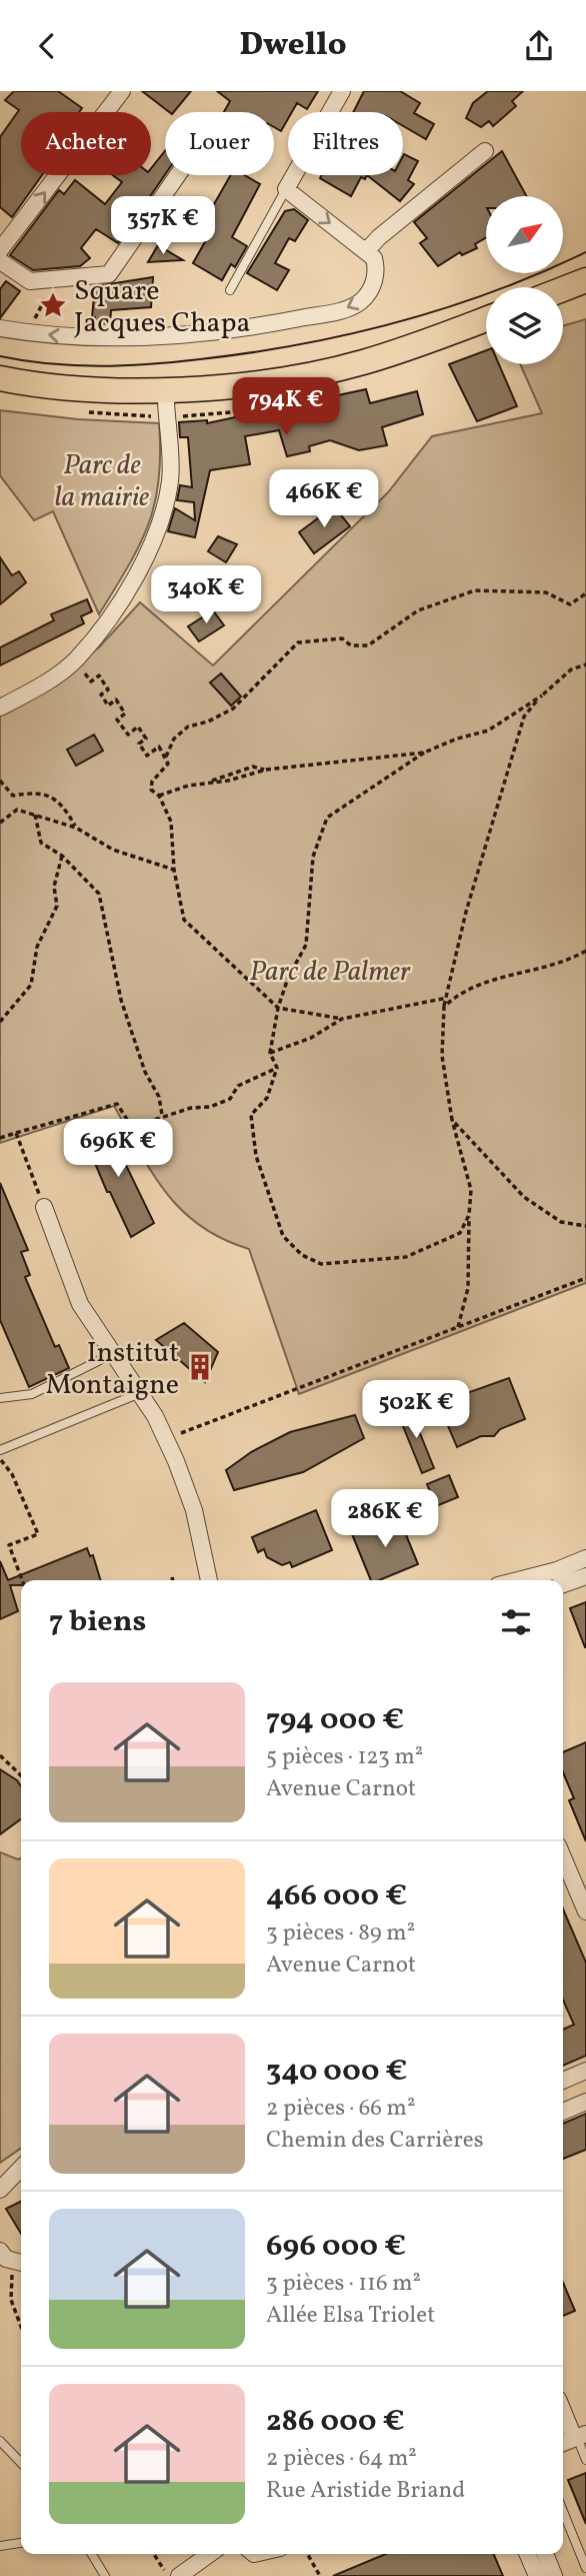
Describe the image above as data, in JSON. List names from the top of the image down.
{
  "parks": ["Parc de la mairie", "Parc de Palmer"],
  "places": {
    "place": ["Square Jacques Chapa"],
    "building": ["Institut Montaigne"]
  },
  "north": "top right",
  "page": {
    "header": "Dwello",
    "chip": ["Acheter", "Louer", "Filtres"],
    "price": [
      "357K €",
      "794K €",
      "466K €",
      "340K €",
      "696K €",
      "502K €",
      "286K €"
    ],
    "heading": "7 biens",
    "list": [
      {
        "name": "794 000 €",
        "note": "5 pièces · 123 m² · Avenue Carnot"
      },
      {
        "name": "466 000 €",
        "note": "3 pièces · 89 m² · Avenue Carnot"
      },
      {
        "name": "340 000 €",
        "note": "2 pièces · 66 m² · Chemin des Carrières"
      },
      {
        "name": "696 000 €",
        "note": "3 pièces · 116 m² · Allée Elsa Triolet"
      },
      {
        "name": "286 000 €",
        "note": "2 pièces · 64 m² · Rue Aristide Briand"
      }
    ]
  }
}
